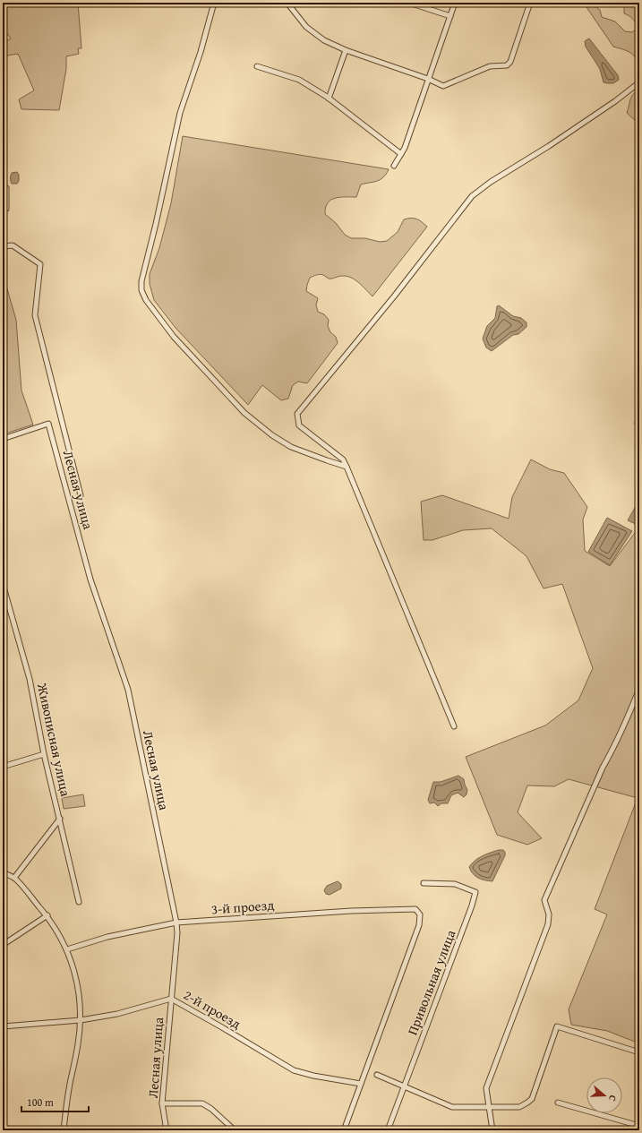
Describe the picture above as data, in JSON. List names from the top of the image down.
{
  "streets": {
    "street": [
      "Лесная улица",
      "Живописная улица",
      "3-й проезд",
      "Привольная улица",
      "2-й проезд"
    ]
  },
  "crossings": [
    ["Лесная улица", "3-й проезд"],
    ["Лесная улица", "2-й проезд"],
    ["3-й проезд", "2-й проезд"]
  ],
  "scale_bar": "100 m",
  "north": "right"
}
